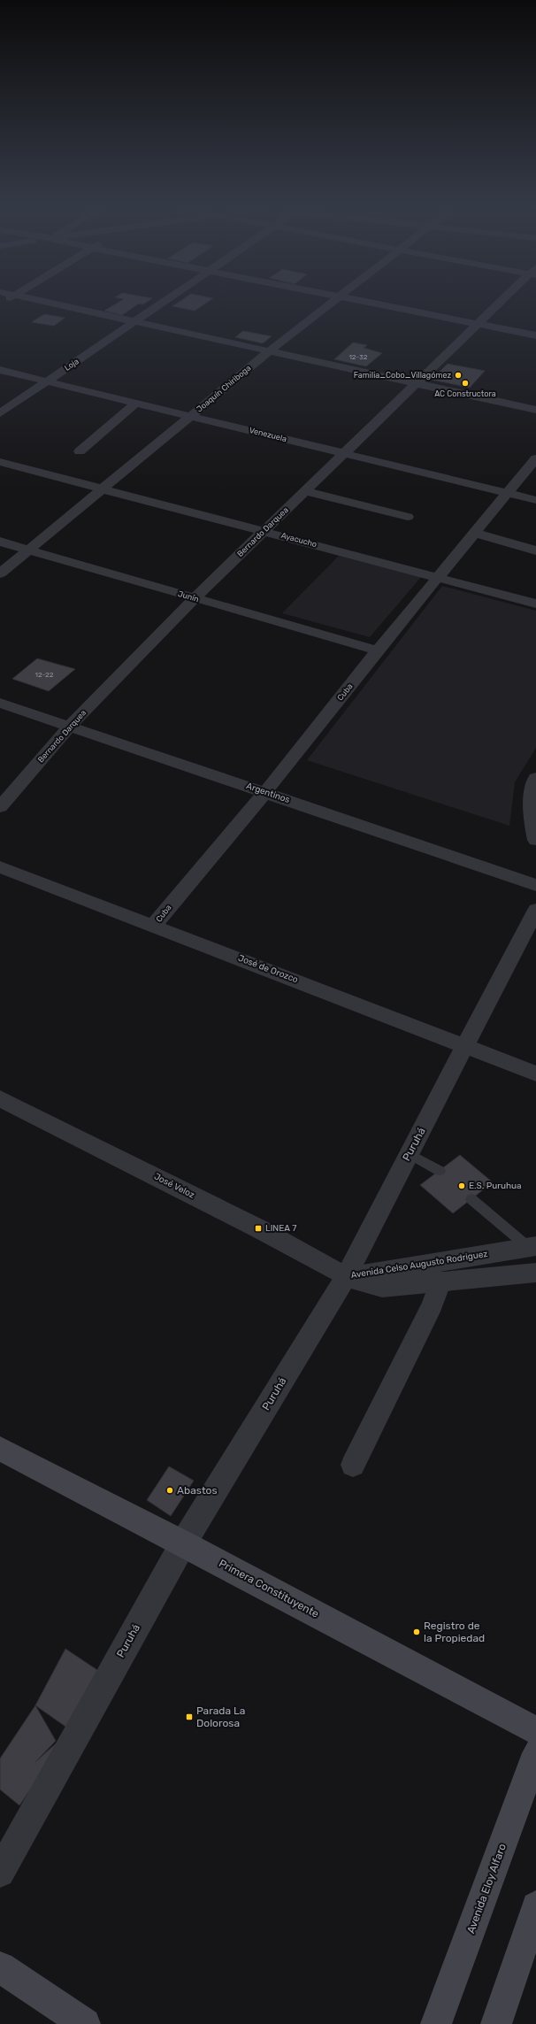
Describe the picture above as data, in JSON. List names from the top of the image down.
{
  "streets": {
    "main road": ["Primera Constituyente", "Avenida Eloy Alfaro"],
    "street": [
      "Loja",
      "Joaquín Chiriboga",
      "Venezuela",
      "Bernardo Darquea",
      "Ayacucho",
      "Junín",
      "Cuba",
      "Argentinos",
      "José de Orozco",
      "Puruhá",
      "José Veloz",
      "Avenida Celso Augusto Rodriguez"
    ]
  },
  "crossings": [
    ["Loja", "Venezuela"],
    ["Joaquín Chiriboga", "Venezuela"],
    ["Joaquín Chiriboga", "Ayacucho"],
    ["Joaquín Chiriboga", "Junín"],
    ["Venezuela", "Bernardo Darquea"],
    ["Venezuela", "Cuba"],
    ["Bernardo Darquea", "Ayacucho"],
    ["Bernardo Darquea", "Junín"],
    ["Bernardo Darquea", "Argentinos"],
    ["Ayacucho", "Cuba"],
    ["Junín", "Cuba"],
    ["Cuba", "Argentinos"],
    ["Cuba", "José de Orozco"],
    ["José de Orozco", "Puruhá"],
    ["Puruhá", "José Veloz"],
    ["Puruhá", "Avenida Celso Augusto Rodriguez"],
    ["Puruhá", "Primera Constituyente"],
    ["José Veloz", "Avenida Celso Augusto Rodriguez"]
  ],
  "places": {
    "other": [
      "Familia_Cobo_Villagómez",
      "AC Constructora",
      "E.S. Puruhua",
      "Abastos",
      "Registro de la Propiedad"
    ],
    "transit": ["LINEA 7", "Parada La Dolorosa"]
  },
  "house_numbers": ["12-32", "12-22"]
}
